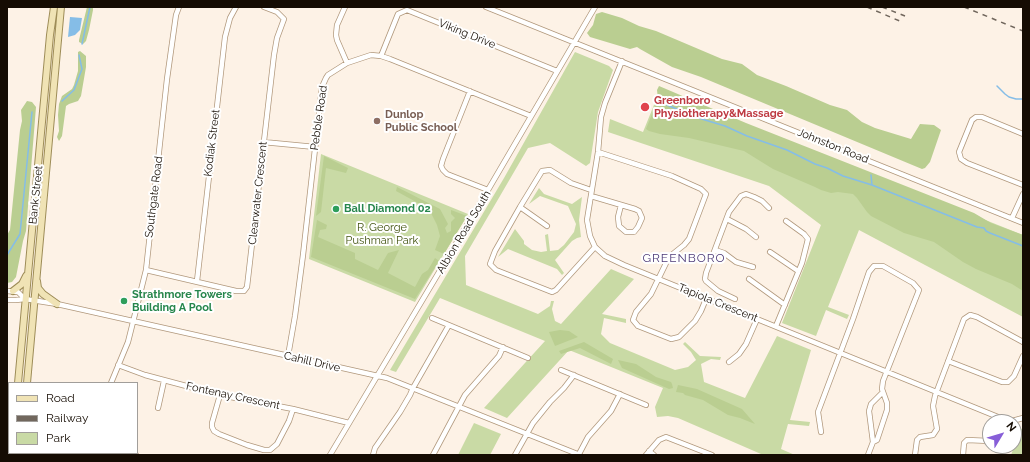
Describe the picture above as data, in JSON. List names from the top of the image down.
{
  "streets": {
    "main road": ["Bank Street"],
    "street": [
      "Viking Drive",
      "Pebble Road",
      "Kodiak Street",
      "Johnston Road",
      "Clearwater Crescent",
      "Southgate Road",
      "Albion Road South",
      "Tapiola Crescent",
      "Cahill Drive",
      "Fontenay Crescent"
    ]
  },
  "crossings": [
    ["Viking Drive", "Pebble Road"],
    ["Viking Drive", "Albion Road South"],
    ["Pebble Road", "Albion Road South"],
    ["Pebble Road", "Cahill Drive"],
    ["Kodiak Street", "Clearwater Crescent"],
    ["Johnston Road", "Albion Road South"],
    ["Clearwater Crescent", "Southgate Road"],
    ["Bank Street", "Cahill Drive"],
    ["Southgate Road", "Cahill Drive"],
    ["Southgate Road", "Fontenay Crescent"],
    ["Albion Road South", "Cahill Drive"],
    ["Albion Road South", "Fontenay Crescent"]
  ],
  "districts": ["GREENBORO"],
  "parks": ["R. George Pushman Park"],
  "places": [
    "Greenboro Physiotherapy&Massage",
    "Dunlop Public School",
    "Ball Diamond 02",
    "Strathmore Towers Building A Pool"
  ],
  "legend": ["Road", "Railway", "Park"],
  "north": "top right"
}
